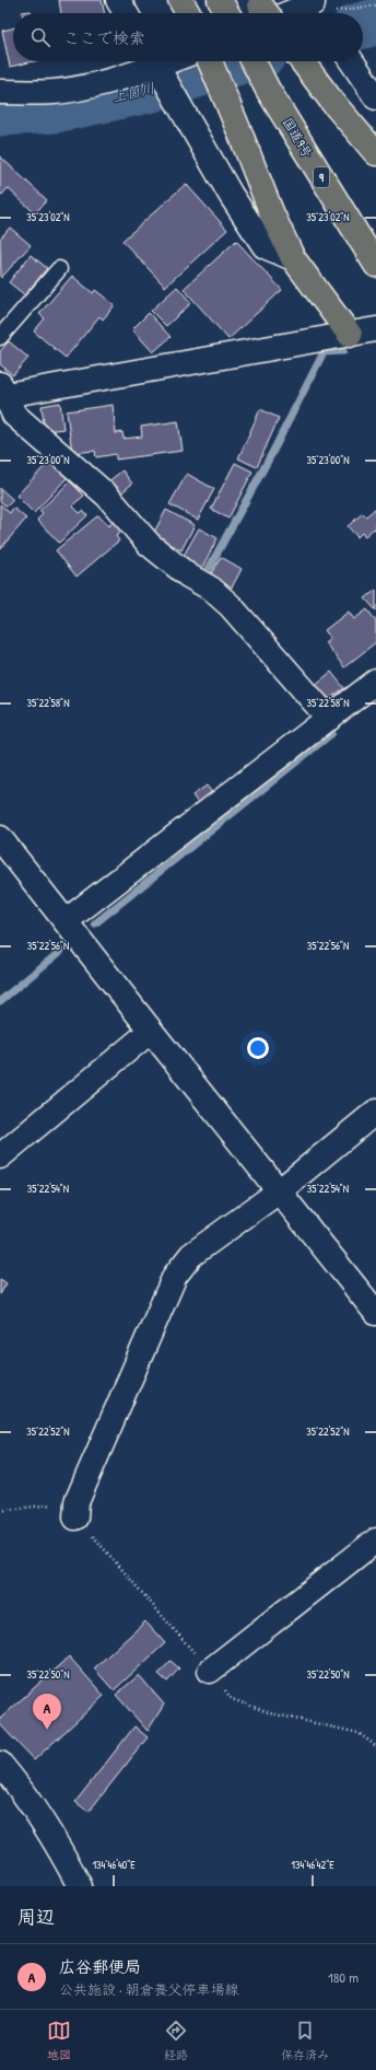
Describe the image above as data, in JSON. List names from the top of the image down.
{
  "streets": {
    "highway": ["国道9号", "9"]
  },
  "water": ["上箇川"],
  "page": {
    "search": "ここで検索",
    "pins": "A",
    "heading": "周辺",
    "list": [
      {
        "mark": "A",
        "name": "広谷郵便局",
        "note": "公共施設 · 朝倉養父停車場線",
        "value": "180 m"
      }
    ],
    "nav": ["地図", "経路", "保存済み"]
  },
  "coordinates": [
    "35°23'02\"N",
    "35°23'00\"N",
    "35°22'58\"N",
    "35°22'56\"N",
    "35°22'54\"N",
    "35°22'52\"N",
    "35°22'50\"N",
    "134°46'40\"E",
    "134°46'42\"E"
  ]
}
